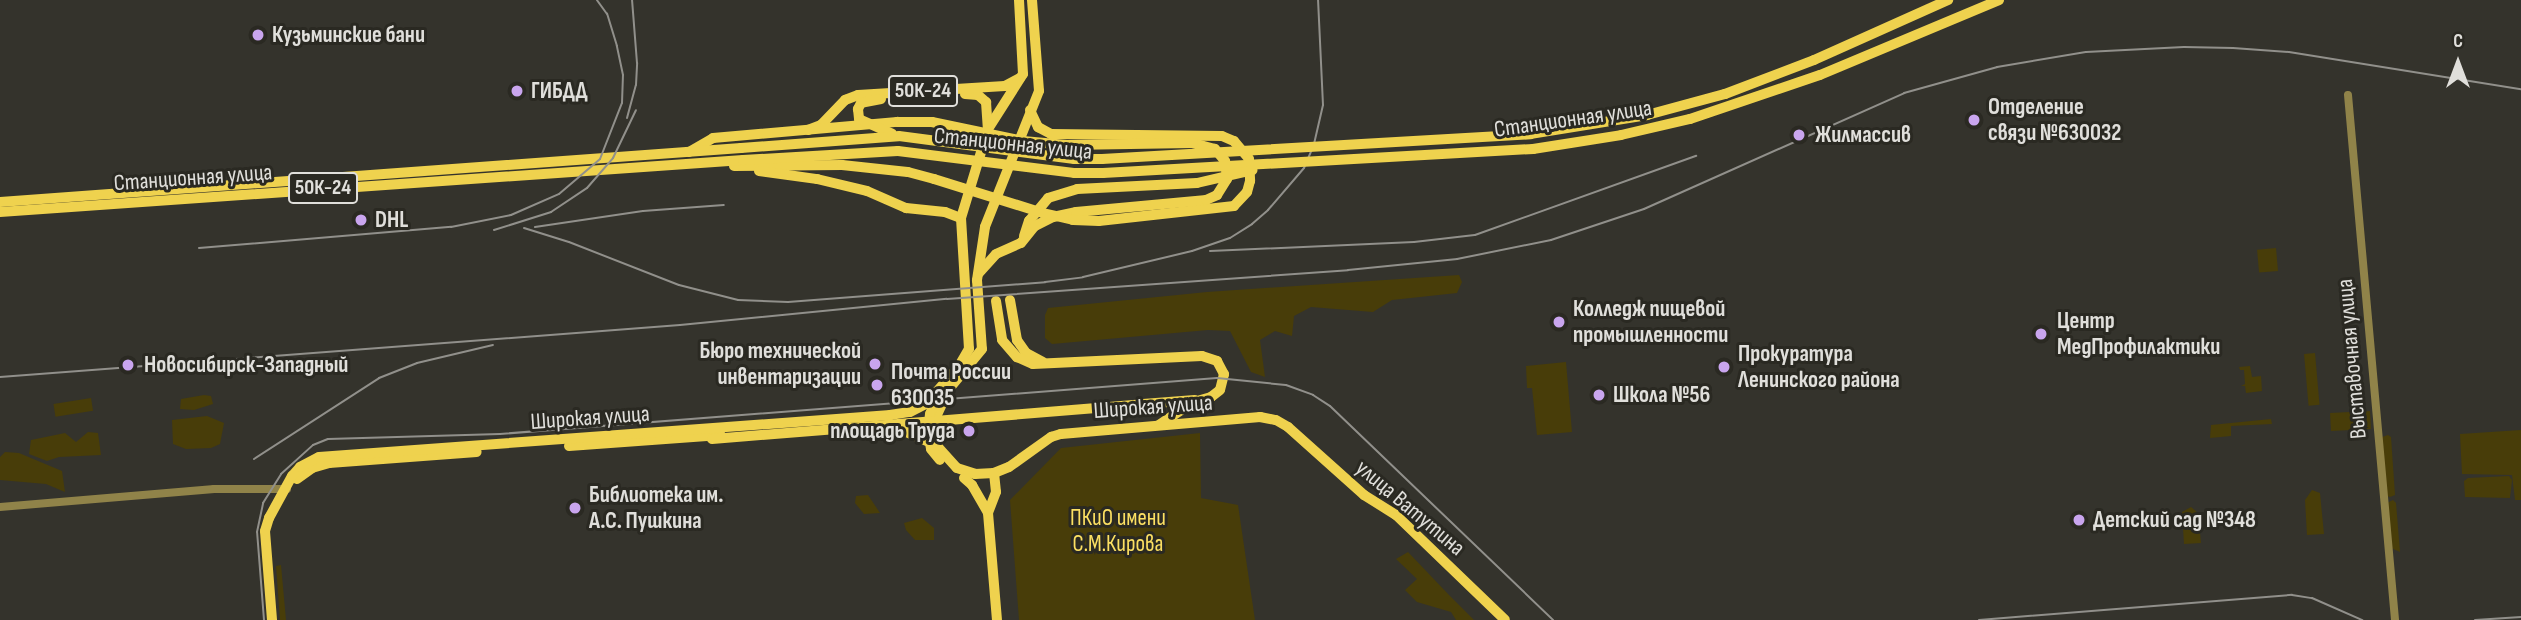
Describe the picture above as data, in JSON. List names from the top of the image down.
{
  "streets": {
    "main road": [
      "50К-24",
      "Станционная улица",
      "Широкая улица",
      "улица Ватутина"
    ],
    "street": ["Выставочная улица"]
  },
  "crossings": [
    ["50К-24", "Станционная улица"],
    ["Широкая улица", "улица Ватутина"]
  ],
  "parks": ["ПКиО имени С.М.Кирова"],
  "places": [
    "Кузьминские бани",
    "ГИБДД",
    "Отделение связи №630032",
    "Жилмассив",
    "DHL",
    "Колледж пищевой промышленности",
    "Центр МедПрофилактики",
    "Бюро технической инвентаризации",
    "Новосибирск-Западный",
    "Прокуратура Ленинского района",
    "Почта России 630035",
    "Школа №56",
    "площадь Труда",
    "Библиотека им. А.С. Пушкина",
    "Детский сад №348"
  ],
  "north": "top"
}
